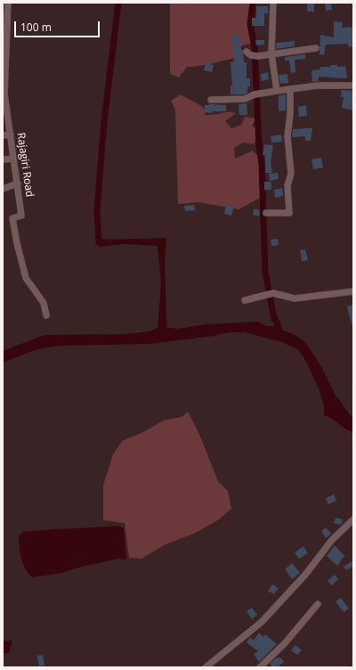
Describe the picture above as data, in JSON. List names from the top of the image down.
{
  "streets": {
    "street": ["Rajagiri Road"]
  },
  "scale_bar": "100 m"
}
